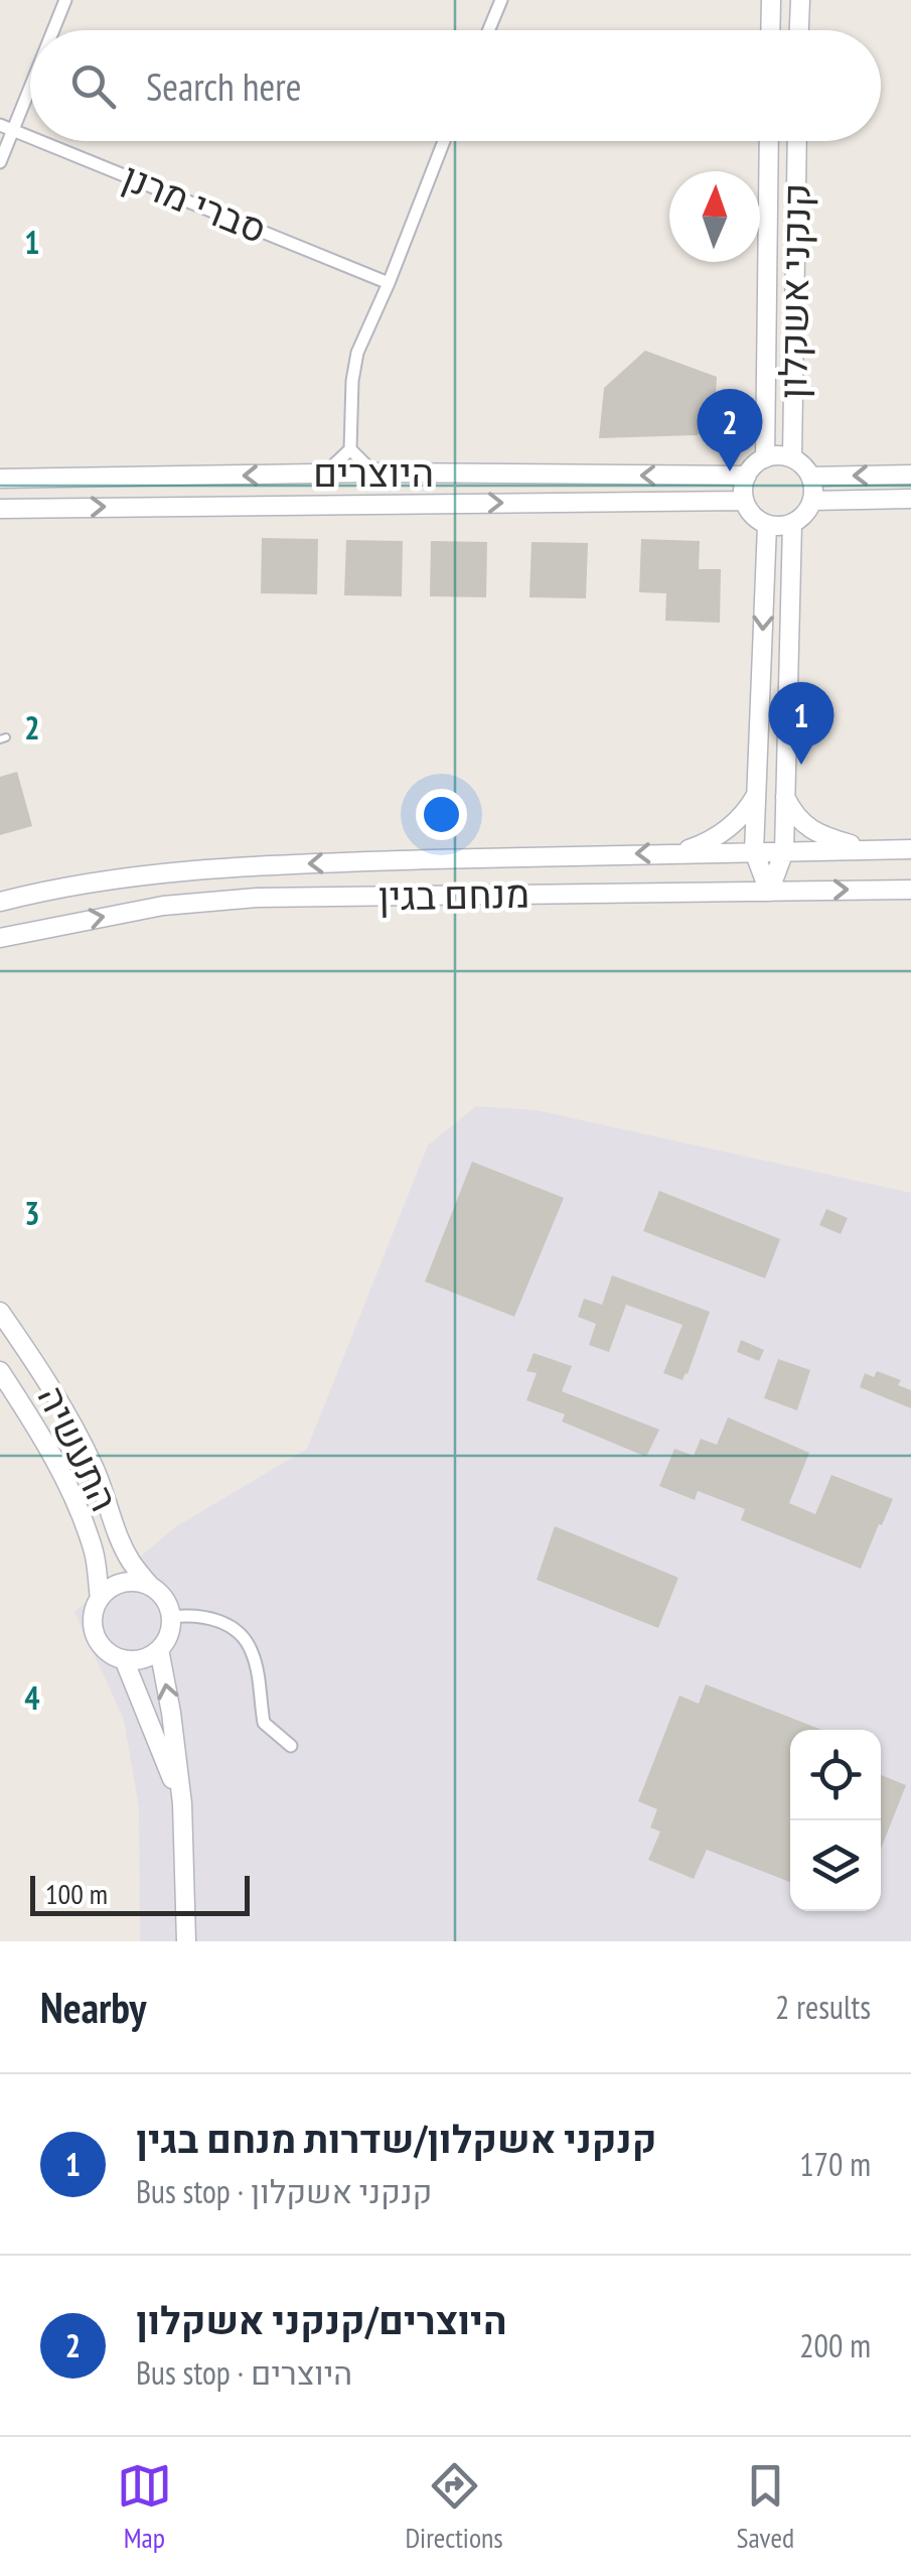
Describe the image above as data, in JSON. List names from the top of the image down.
{
  "streets": {
    "street": [
      "סברי מרנן",
      "קנקני אשקלון",
      "היוצרים",
      "מנחם בגין",
      "התעשיה"
    ]
  },
  "crossings": [
    ["קנקני אשקלון", "היוצרים"]
  ],
  "scale_bar": "100 m",
  "north": "top",
  "page": {
    "search": "Search here",
    "pins": ["2", "1"],
    "scale": "100 m",
    "heading": ["Nearby", "2 results"],
    "list": [
      {
        "mark": "1",
        "name": "קנקני אשקלון/שדרות מנחם בגין",
        "note": "Bus stop · קנקני אשקלון",
        "value": "170 m"
      },
      {
        "mark": "2",
        "name": "היוצרים/קנקני אשקלון",
        "note": "Bus stop · היוצרים",
        "value": "200 m"
      }
    ],
    "nav": ["Map", "Directions", "Saved"]
  },
  "grid": {
    "rows": [
      "1",
      "2",
      "3",
      "4"
    ]
  }
}
